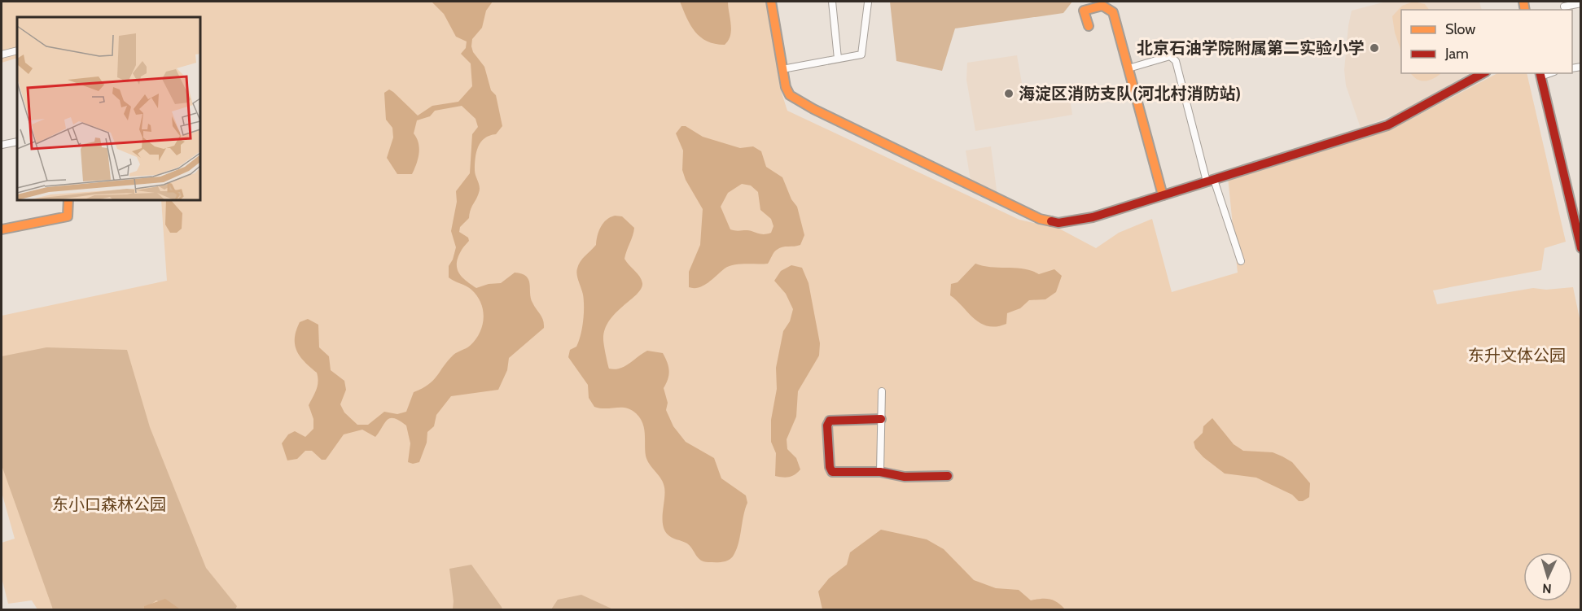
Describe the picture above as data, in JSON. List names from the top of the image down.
{
  "parks": ["东升文体公园", "东小口森林公园"],
  "places": ["北京石油学院附属第二实验小学", "海淀区消防支队(河北村消防站)"],
  "legend": ["Slow", "Jam"],
  "north": "bottom"
}
